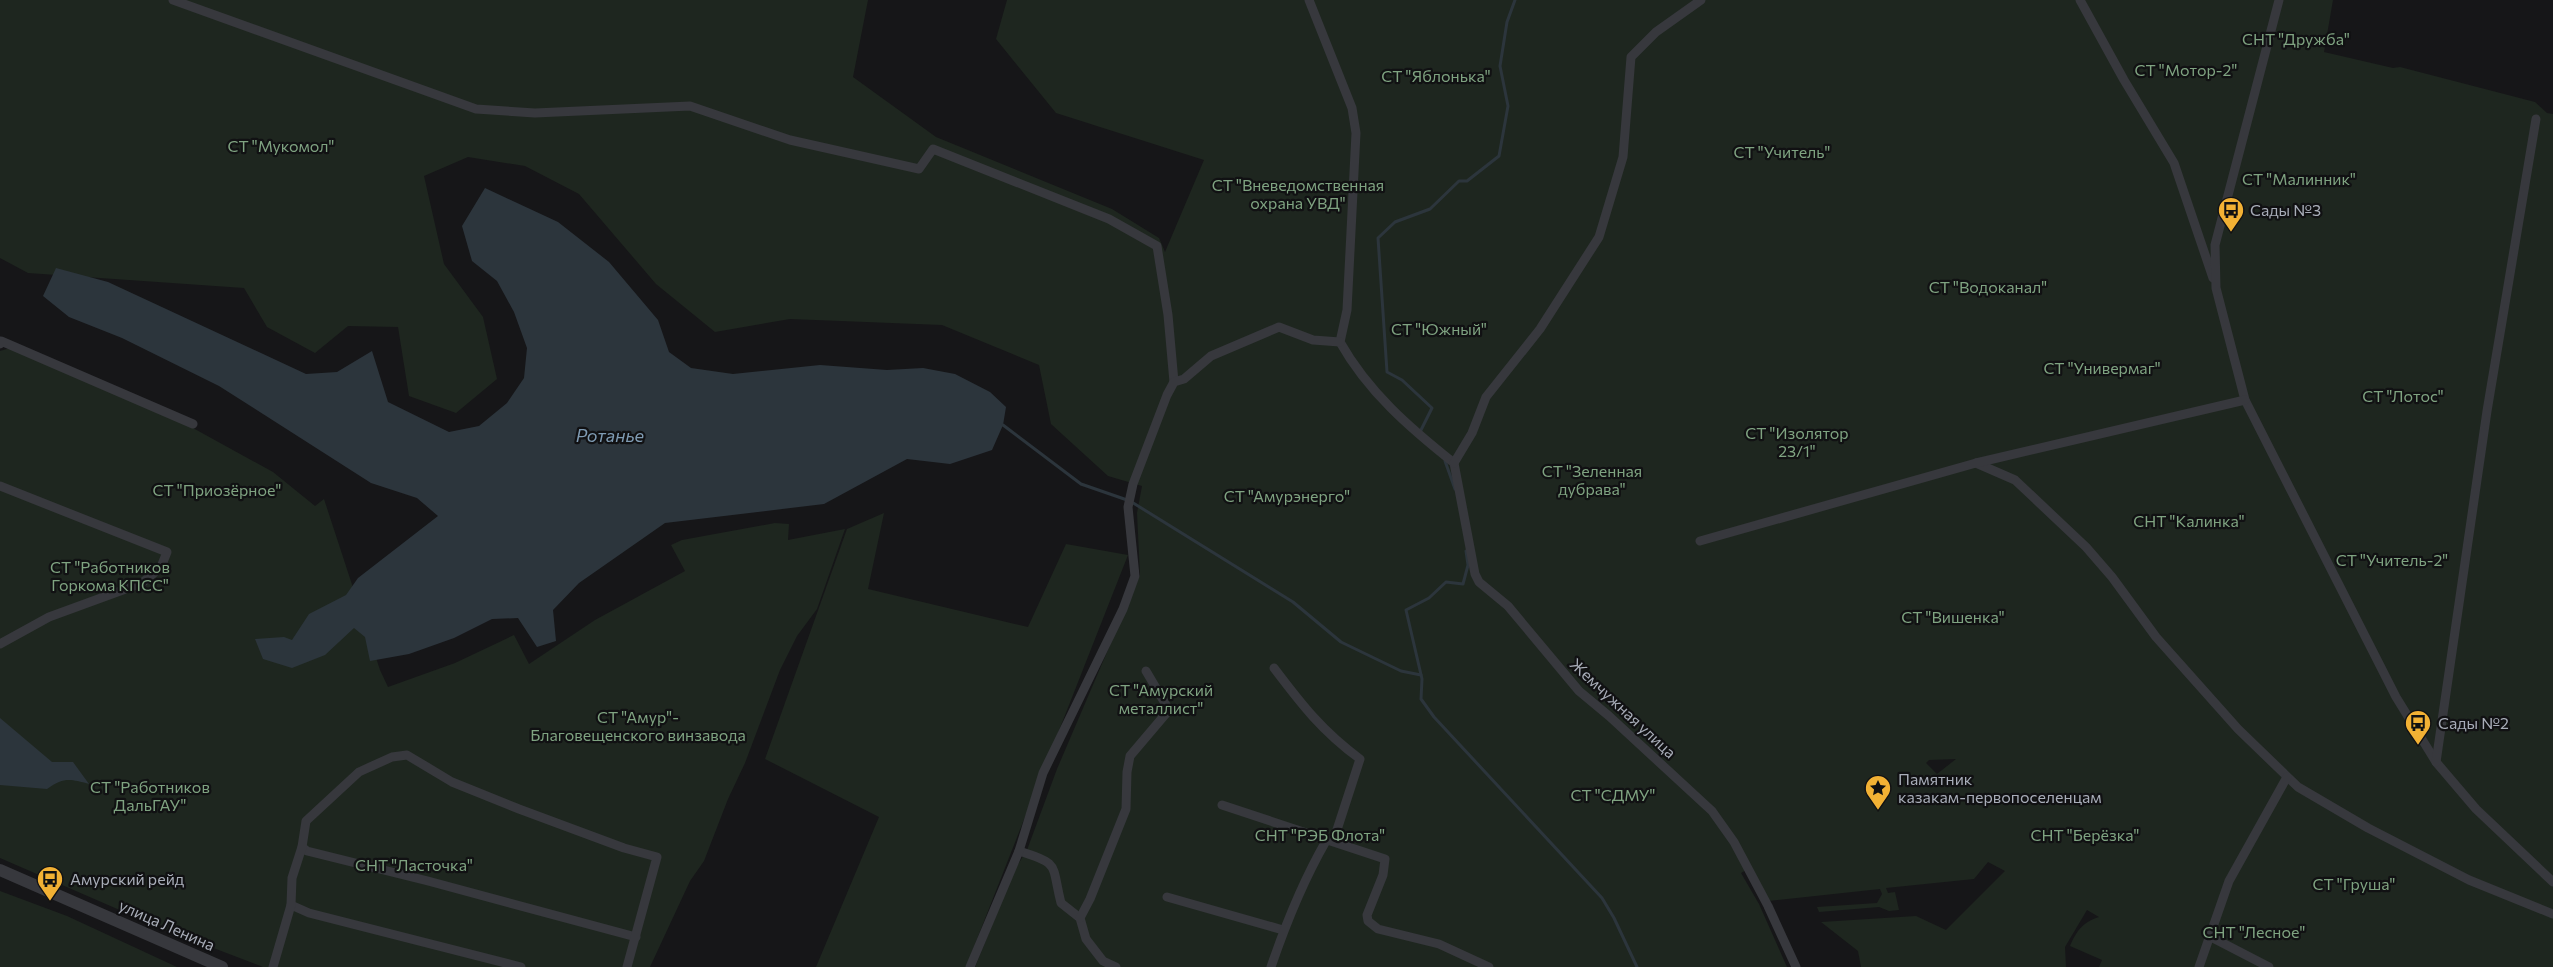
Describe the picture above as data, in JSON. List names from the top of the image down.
{
  "streets": {
    "street": ["Жемчужная улица", "улица Ленина"]
  },
  "water": ["Ротанье"],
  "parks": [
    "СНТ \"Дружба\"",
    "СТ \"Мотор-2\"",
    "СТ \"Яблонька\"",
    "СТ \"Мукомол\"",
    "СТ \"Учитель\"",
    "СТ \"Малинник\"",
    "СТ \"Вневедомственная охрана УВД\"",
    "СТ \"Водоканал\"",
    "СТ \"Южный\"",
    "СТ \"Универмаг\"",
    "СТ \"Лотос\"",
    "СТ \"Изолятор 23/1\"",
    "СТ \"Зеленная дубрава\"",
    "СТ \"Приозёрное\"",
    "СТ \"Амурэнерго\"",
    "СНТ \"Калинка\"",
    "СТ \"Учитель-2\"",
    "СТ \"Работников Горкома КПСС\"",
    "СТ \"Вишенка\"",
    "СТ \"Амурский металлист\"",
    "СТ \"Амур\"- Благовещенского винзавода",
    "СТ \"Работников ДальГАУ\"",
    "СТ \"СДМУ\"",
    "СНТ \"РЭБ Флота\"",
    "СНТ \"Берёзка\"",
    "СНТ \"Ласточка\"",
    "СТ \"Груша\"",
    "СНТ \"Лесное\""
  ],
  "places": {
    "bus stop": ["Сады №3", "Сады №2", "Амурский рейд"],
    "place": ["Памятник казакам-первопоселенцам"]
  }
}
